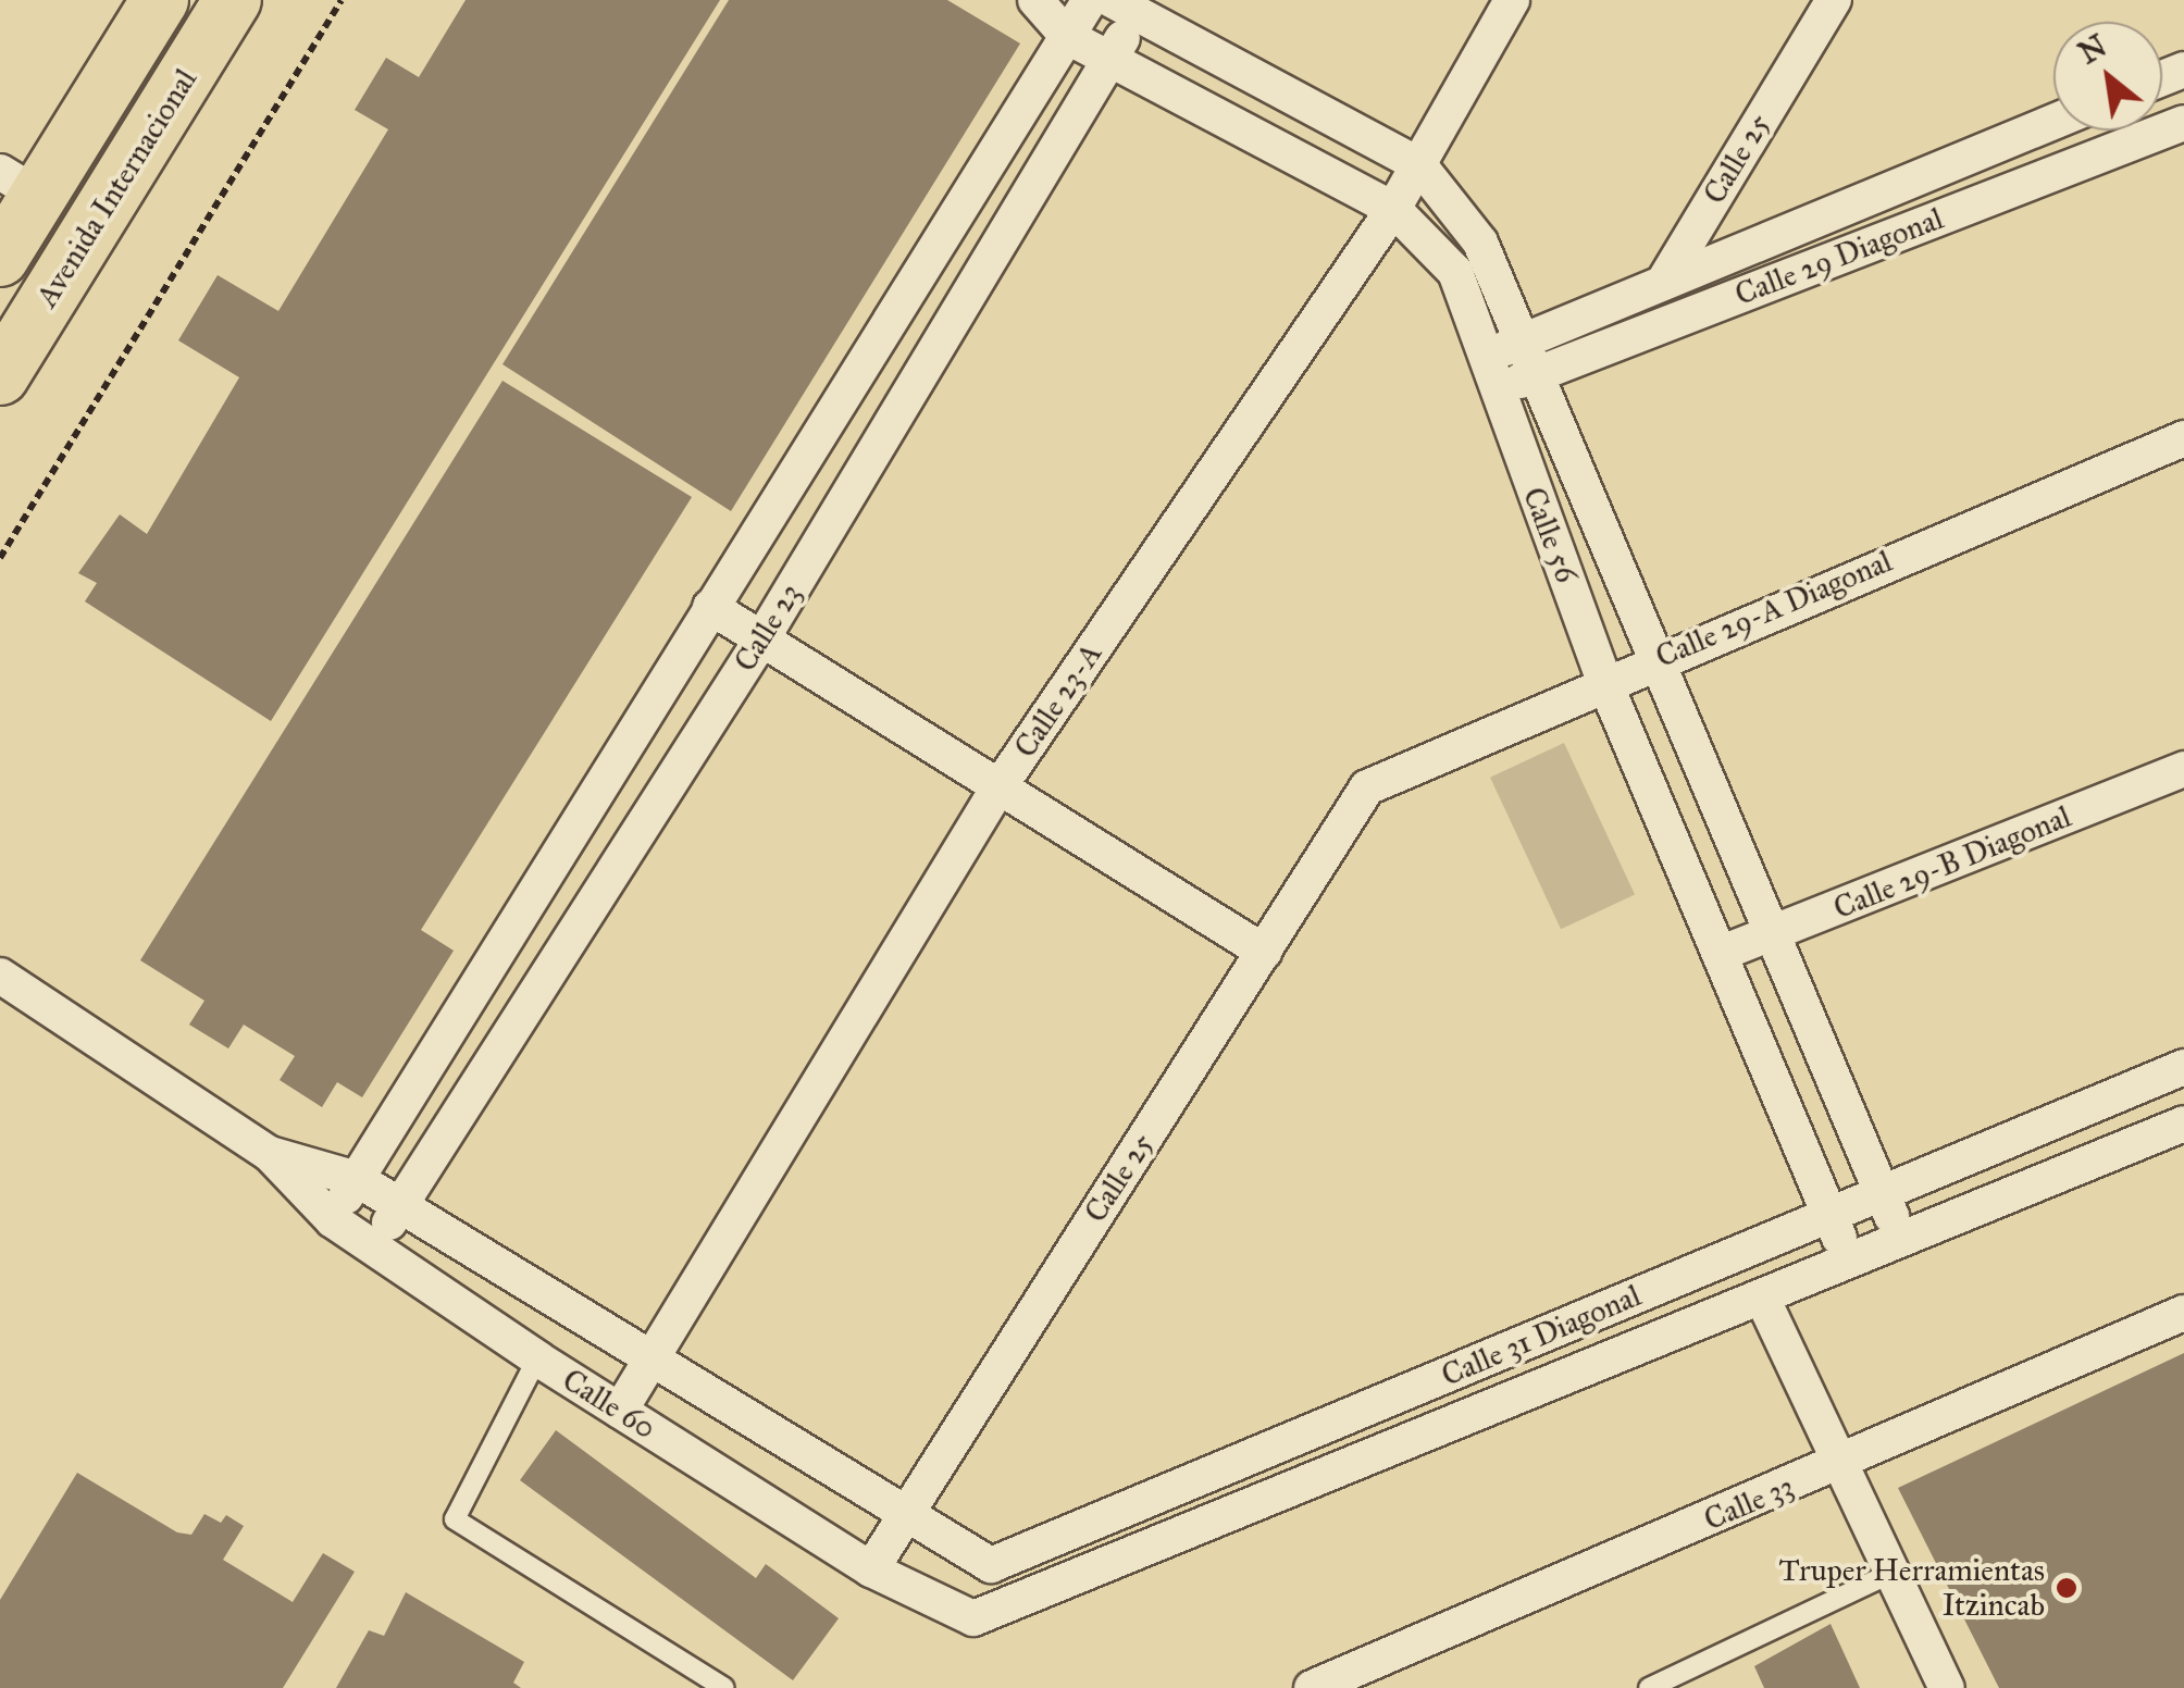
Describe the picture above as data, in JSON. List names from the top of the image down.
{
  "streets": {
    "main road": ["Avenida Internacional"],
    "street": [
      "Calle 25",
      "Calle 29 Diagonal",
      "Calle 56",
      "Calle 29-A Diagonal",
      "Calle 23",
      "Calle 23-A",
      "Calle 29-B Diagonal",
      "Calle 31 Diagonal",
      "Calle 60",
      "Calle 33"
    ]
  },
  "crossings": [
    ["Calle 25", "Calle 29 Diagonal"],
    ["Calle 25", "Calle 29-A Diagonal"],
    ["Calle 25", "Calle 31 Diagonal"],
    ["Calle 25", "Calle 60"],
    ["Calle 29 Diagonal", "Calle 56"],
    ["Calle 56", "Calle 29-A Diagonal"],
    ["Calle 56", "Calle 23"],
    ["Calle 56", "Calle 23-A"],
    ["Calle 56", "Calle 29-B Diagonal"],
    ["Calle 56", "Calle 31 Diagonal"],
    ["Calle 23", "Calle 60"],
    ["Calle 23-A", "Calle 60"],
    ["Calle 31 Diagonal", "Calle 60"]
  ],
  "places": ["Truper Herramientas Itzincab"],
  "north": "top left"
}
